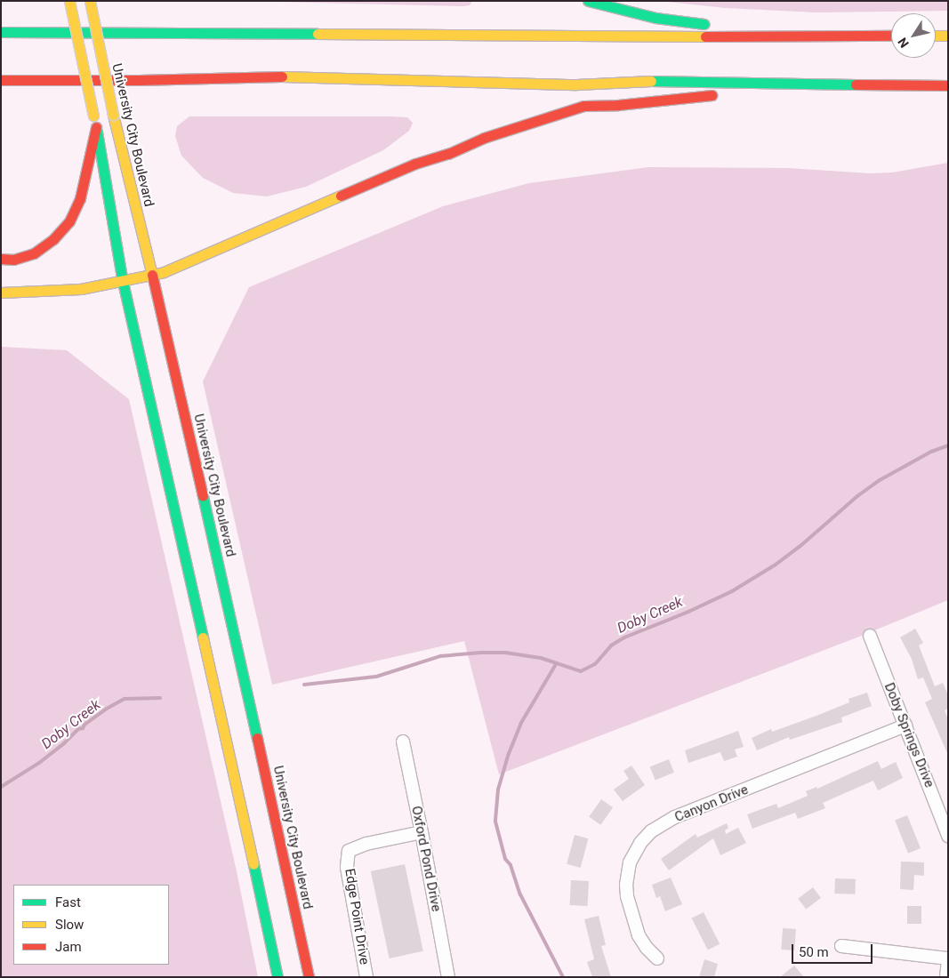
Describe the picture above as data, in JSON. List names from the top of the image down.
{
  "streets": {
    "main road": ["University City Boulevard"],
    "street": [
      "Doby Springs Drive",
      "Canyon Drive",
      "Oxford Pond Drive",
      "Edge Point Drive"
    ]
  },
  "crossings": [
    ["Doby Springs Drive", "Canyon Drive"],
    ["Oxford Pond Drive", "Edge Point Drive"]
  ],
  "water": ["Doby Creek"],
  "legend": ["Fast", "Slow", "Jam"],
  "scale_bar": "50 m",
  "north": "bottom left"
}
